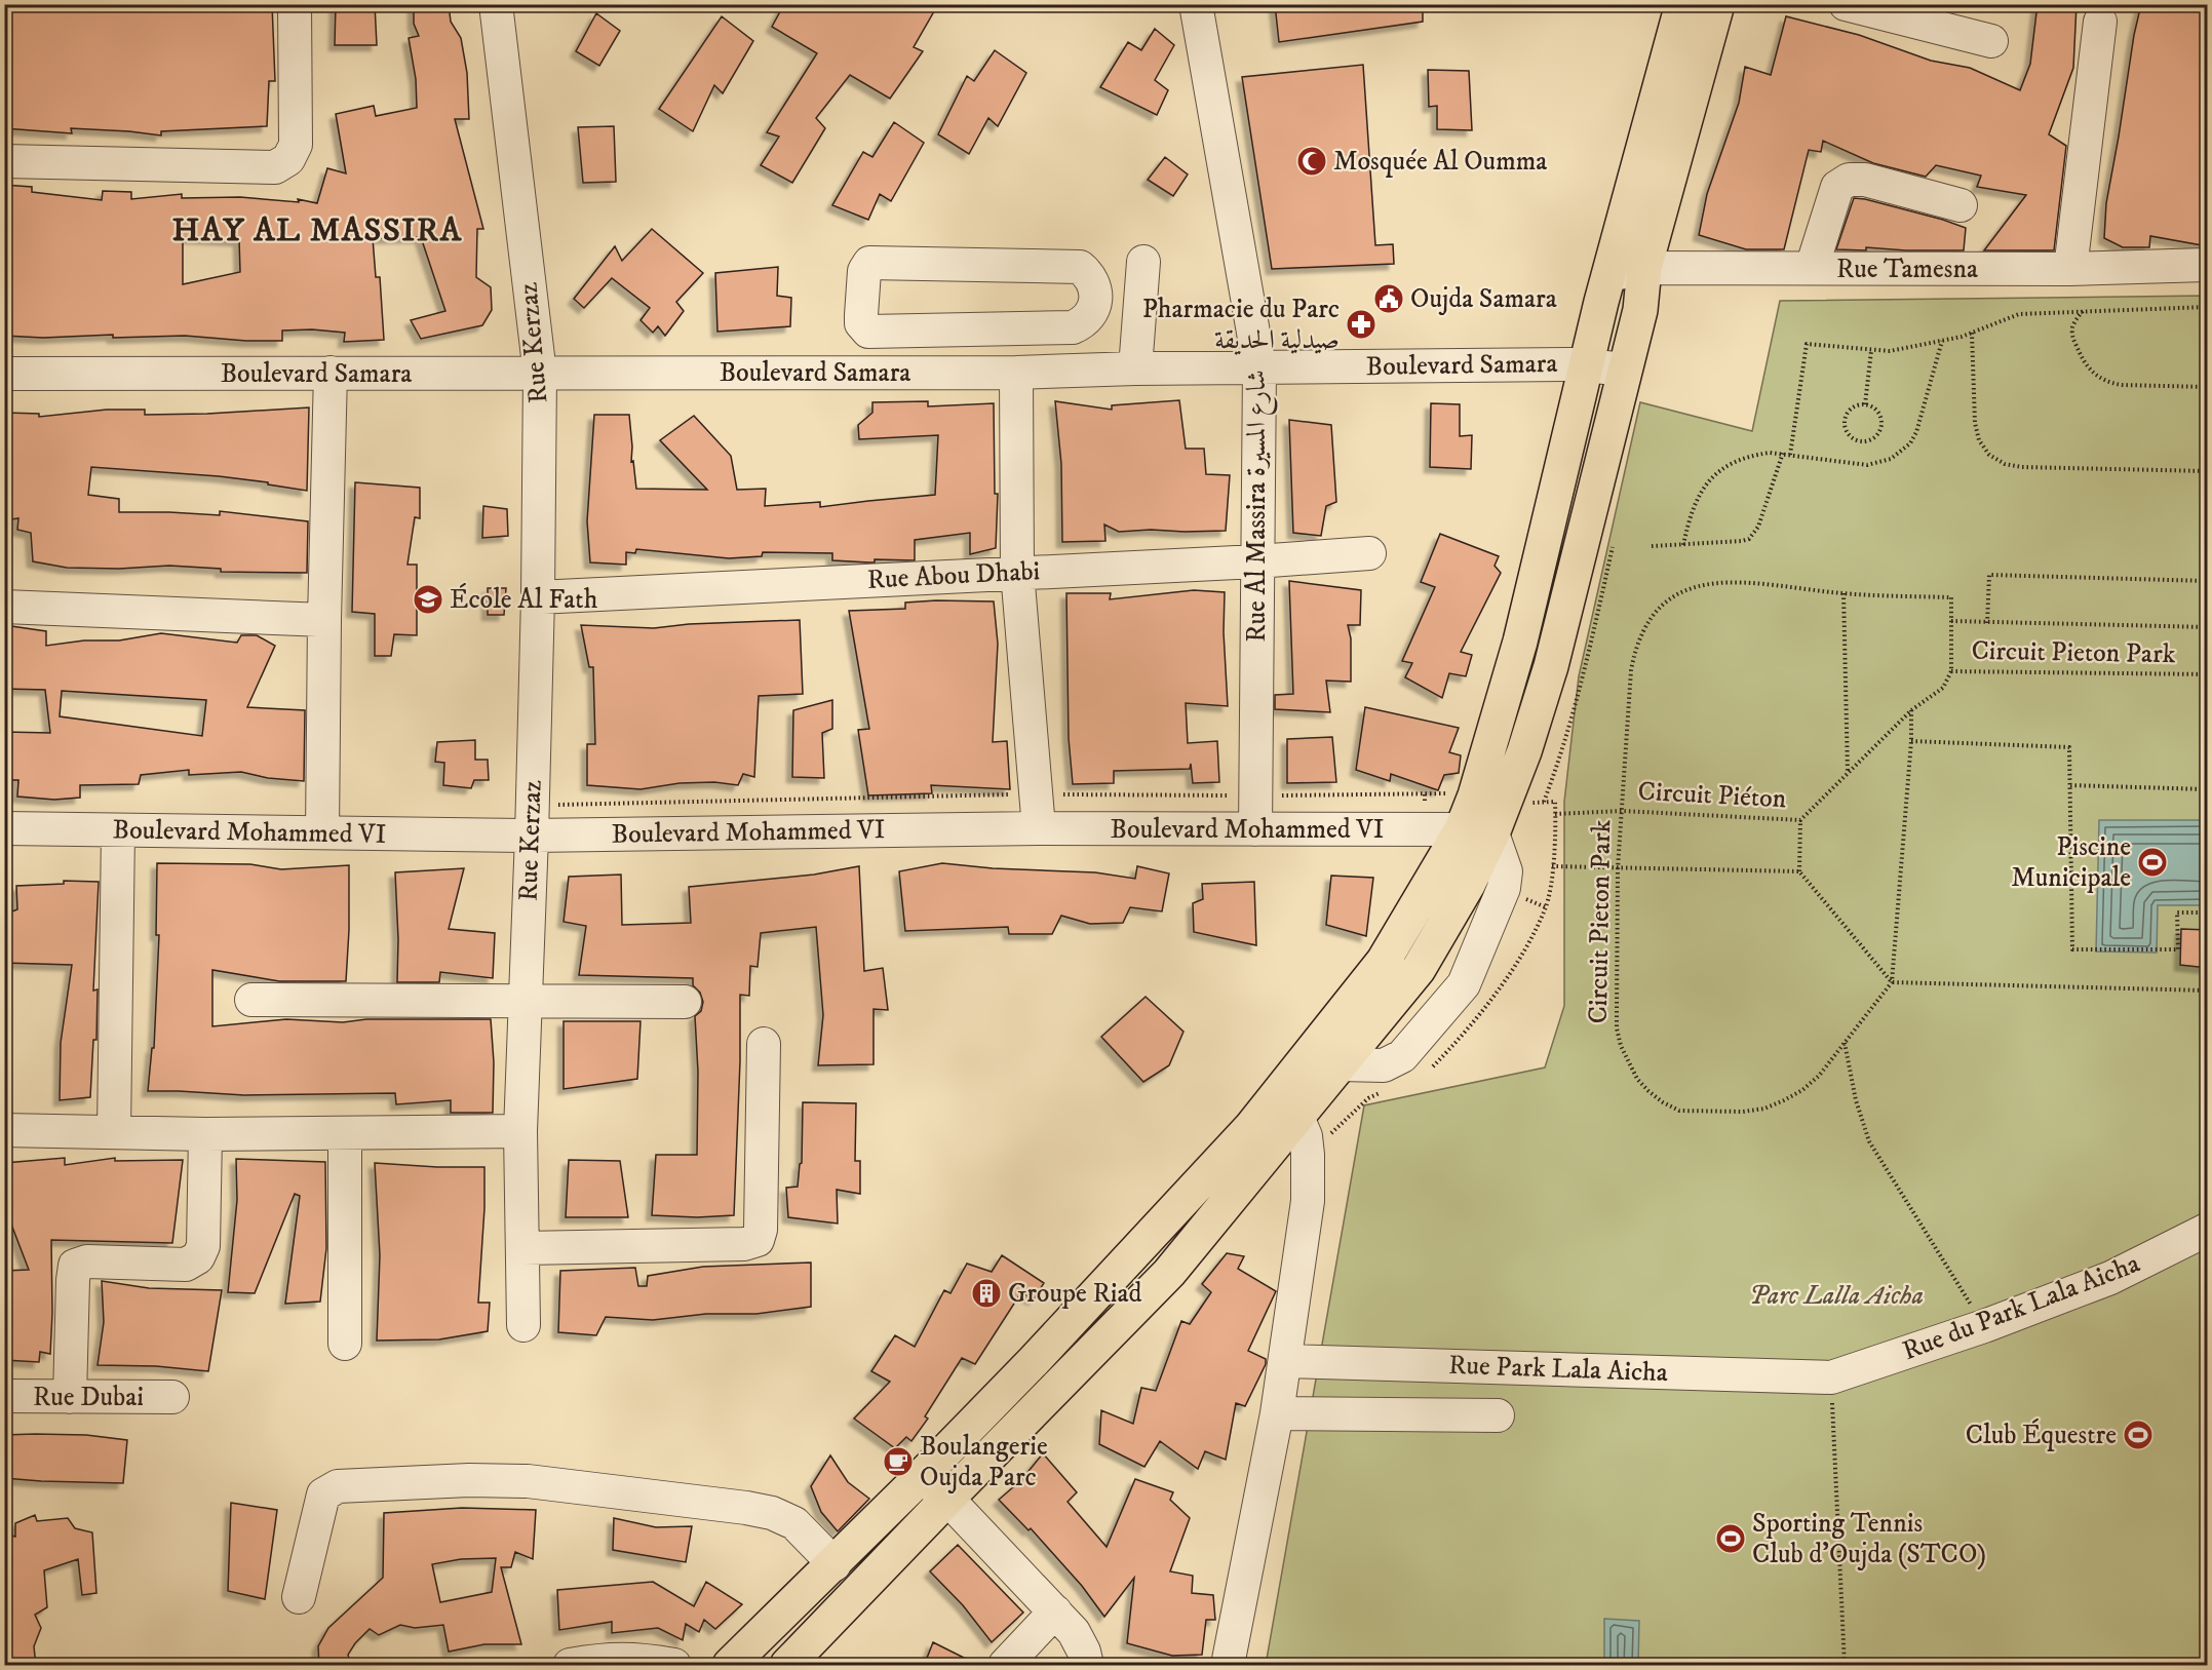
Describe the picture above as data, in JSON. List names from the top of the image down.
{
  "streets": {
    "street": [
      "Rue Tamesna",
      "Rue Kerzaz",
      "Boulevard Samara",
      "Rue Al Massira شارع المسيرة",
      "Rue Abou Dhabi",
      "Boulevard Mohammed VI",
      "Rue du Park Lala Aicha",
      "Rue Park Lala Aicha",
      "Rue Dubai"
    ],
    "path": ["Circuit Pieton Park", "Circuit Piéton"]
  },
  "crossings": [
    ["Rue Kerzaz", "Boulevard Samara"],
    ["Rue Kerzaz", "Rue Abou Dhabi"],
    ["Rue Kerzaz", "Boulevard Mohammed VI"],
    ["Boulevard Samara", "Rue Al Massira شارع المسيرة"],
    ["Rue Al Massira شارع المسيرة", "Rue Abou Dhabi"],
    ["Rue Al Massira شارع المسيرة", "Boulevard Mohammed VI"],
    ["Circuit Pieton Park", "Circuit Piéton"],
    ["Rue du Park Lala Aicha", "Rue Park Lala Aicha"]
  ],
  "districts": ["HAY AL MASSIRA"],
  "parks": ["Parc Lalla Aicha"],
  "places": {
    "mosque": ["Mosquée Al Oumma"],
    "public building": ["Oujda Samara"],
    "pharmacy": ["Pharmacie du Parc صيدلية الحديقة"],
    "school or university": ["École Al Fath"],
    "sports": ["Piscine Municipale", "Club Équestre", "Sporting Tennis Club d'Oujda (STCO)"],
    "building": ["Groupe Riad"],
    "cafe": ["Boulangerie Oujda Parc"]
  }
}
